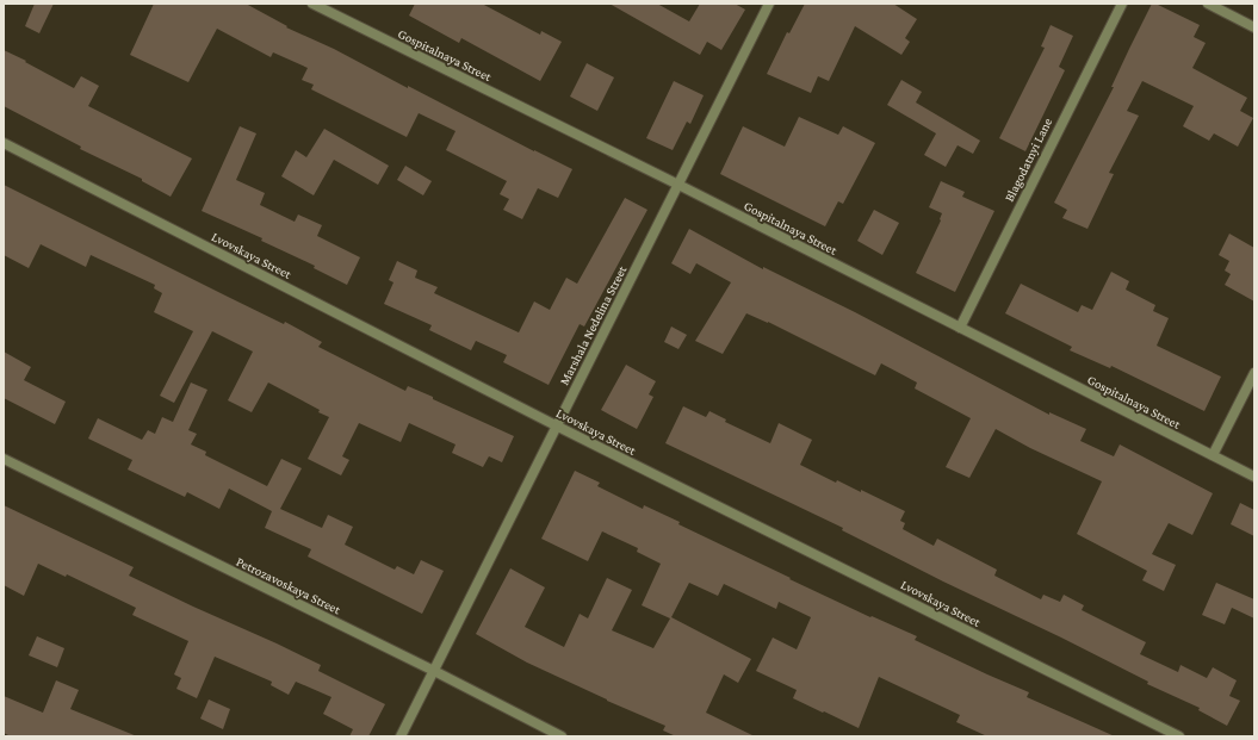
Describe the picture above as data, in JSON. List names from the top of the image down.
{
  "streets": {
    "street": [
      "Gospitalnaya Street",
      "Blagodatnyi Lane",
      "Lvovskaya Street",
      "Marshala Nedelina Street",
      "Petrozavoskaya Street"
    ]
  },
  "crossings": [
    ["Gospitalnaya Street", "Blagodatnyi Lane"],
    ["Gospitalnaya Street", "Marshala Nedelina Street"],
    ["Lvovskaya Street", "Marshala Nedelina Street"],
    ["Marshala Nedelina Street", "Petrozavoskaya Street"]
  ]
}
